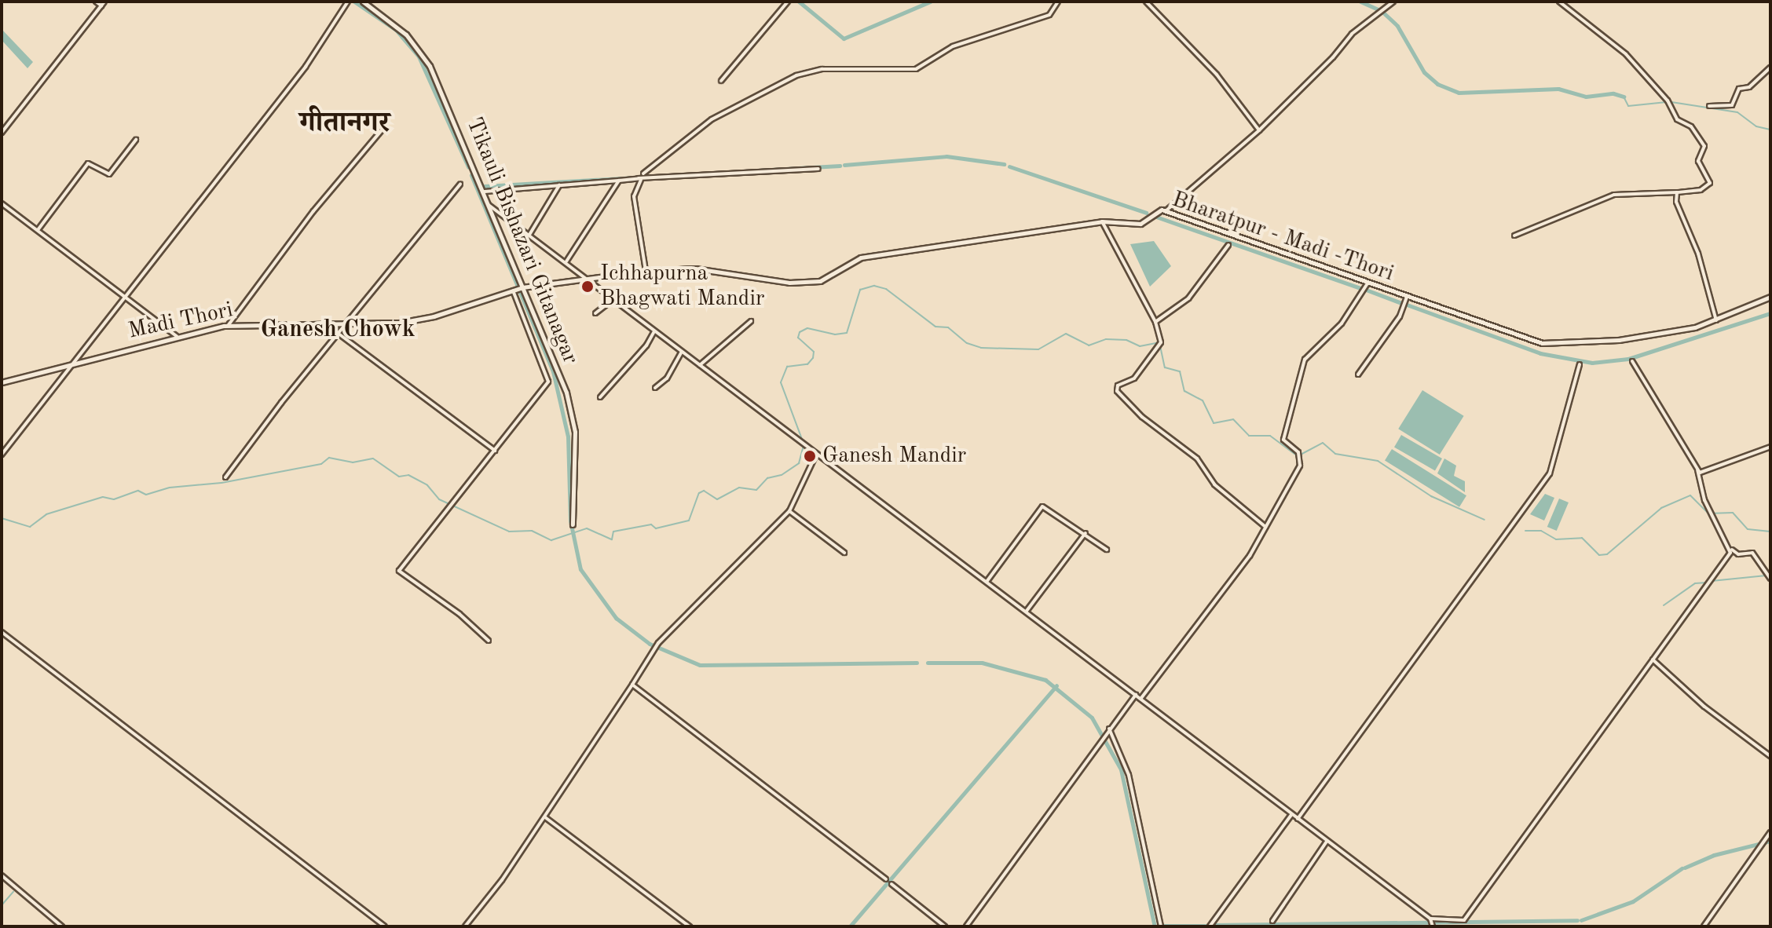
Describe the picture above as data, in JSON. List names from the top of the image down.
{
  "streets": {
    "main road": ["Bharatpur - Madi -Thori", "Tikauli Bishazari Gitanagar", "Madi Thori"]
  },
  "crossings": [
    ["Bharatpur - Madi -Thori", "Tikauli Bishazari Gitanagar"],
    ["Bharatpur - Madi -Thori", "Madi Thori"]
  ],
  "districts": ["गीतानगर", "Ganesh Chowk"],
  "places": ["Ichhapurna Bhagwati Mandir", "Ganesh Mandir"]
}
